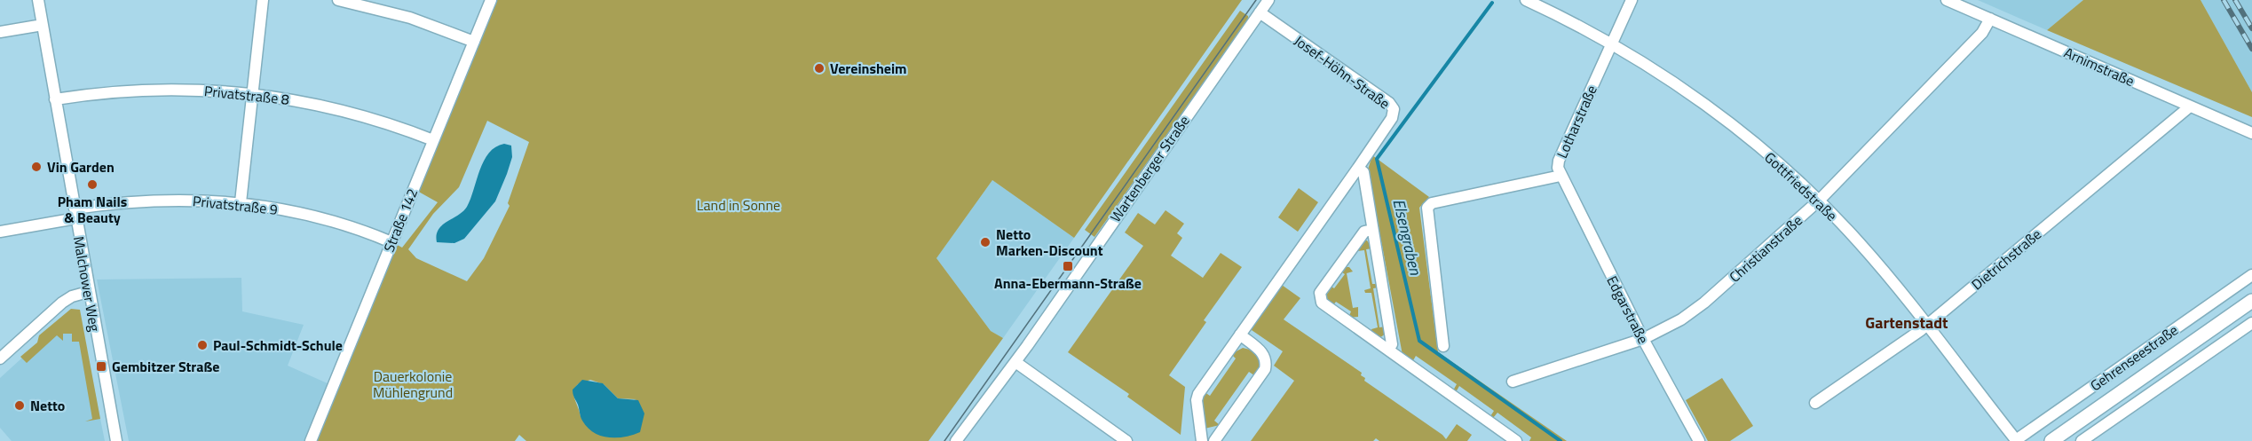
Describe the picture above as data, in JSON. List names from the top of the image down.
{
  "streets": {
    "main road": ["Gehrenseestraße"],
    "street": [
      "Arnimstraße",
      "Josef-Höhn-Straße",
      "Privatstraße 8",
      "Lotharstraße",
      "Wartenberger Straße",
      "Gottfriedstraße",
      "Privatstraße 9",
      "Straße 142",
      "Christianstraße",
      "Dietrichstraße",
      "Malchower Weg",
      "Edgarstraße"
    ]
  },
  "crossings": [
    ["Arnimstraße", "Christianstraße"],
    ["Arnimstraße", "Dietrichstraße"],
    ["Josef-Höhn-Straße", "Wartenberger Straße"],
    ["Privatstraße 8", "Straße 142"],
    ["Privatstraße 8", "Malchower Weg"],
    ["Lotharstraße", "Gottfriedstraße"],
    ["Lotharstraße", "Edgarstraße"],
    ["Gottfriedstraße", "Christianstraße"],
    ["Gottfriedstraße", "Dietrichstraße"],
    ["Gottfriedstraße", "Gehrenseestraße"],
    ["Privatstraße 9", "Straße 142"],
    ["Privatstraße 9", "Malchower Weg"],
    ["Christianstraße", "Edgarstraße"]
  ],
  "districts": ["Gartenstadt"],
  "water": ["Elsengraben"],
  "parks": ["Land in Sonne", "Dauerkolonie Mühlengrund"],
  "places": {
    "other": [
      "Vereinsheim",
      "Vin Garden",
      "Pham Nails & Beauty",
      "Netto Marken-Discount",
      "Paul-Schmidt-Schule",
      "Netto"
    ],
    "transit": ["Anna-Ebermann-Straße", "Gembitzer Straße"]
  }
}
